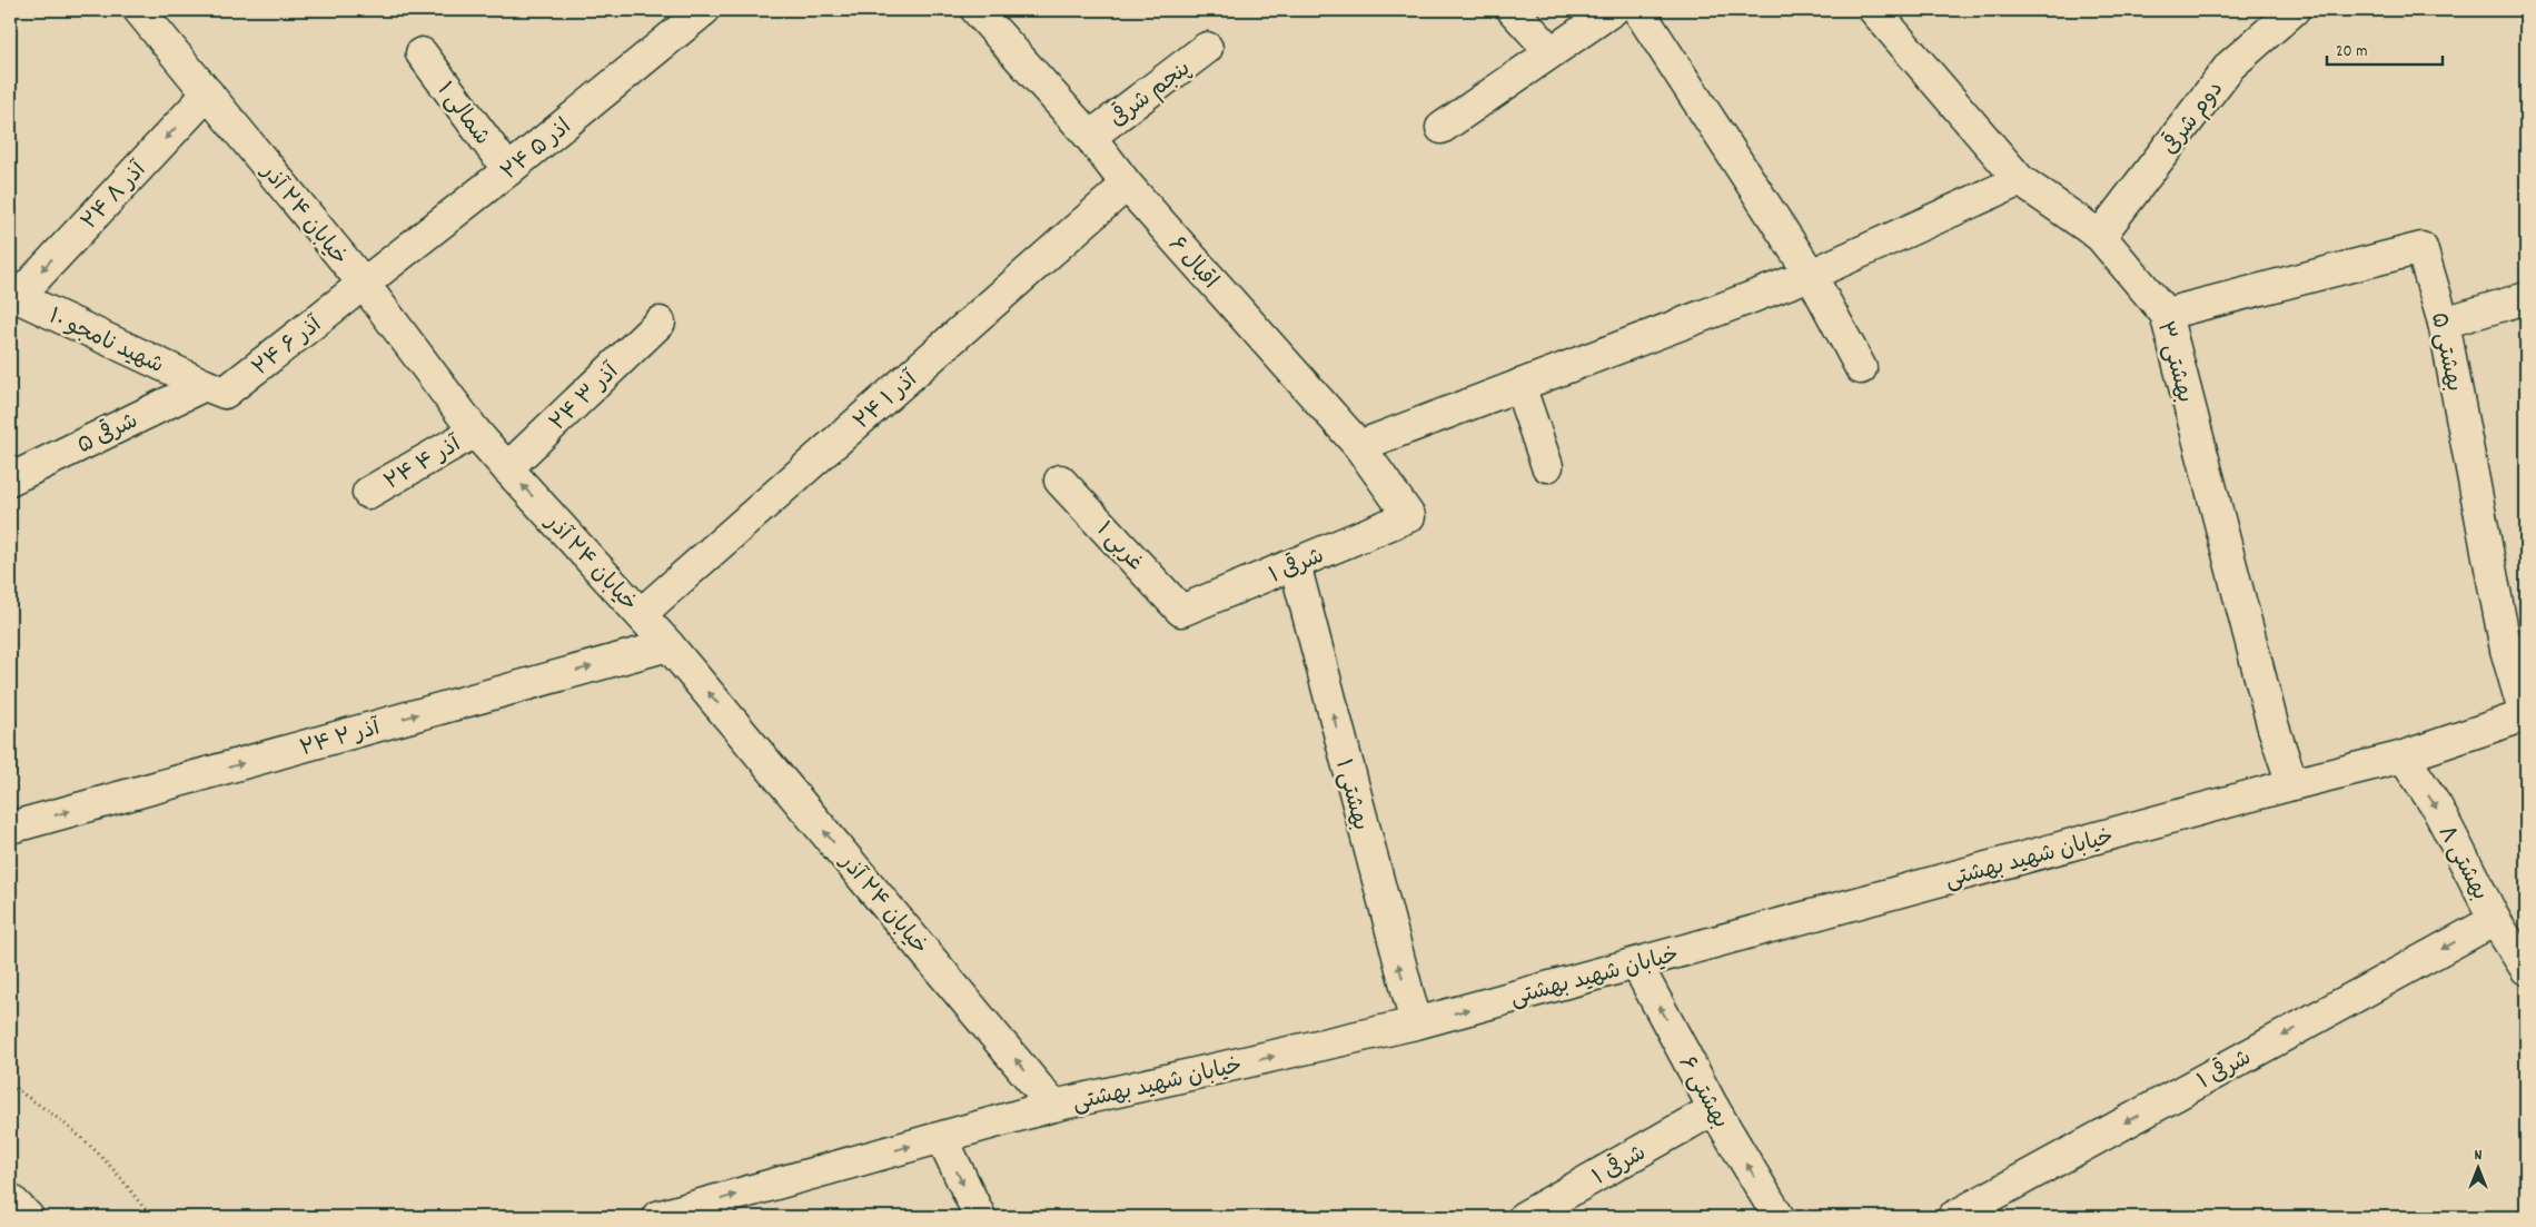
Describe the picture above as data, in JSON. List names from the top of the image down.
{
  "streets": {
    "street": [
      "پنجم شرقی",
      "۱ شمالی",
      "دوم شرقی",
      "۲۴ اذر ۵",
      "۲۴ آذر ۸",
      "خیابان ۲۴ آذر",
      "اقبال ۶",
      "شهید نامجو ۱۰",
      "۲۴ آذر ۶",
      "بهشتی ۵",
      "بهشتی ۳",
      "۲۴ آذر ۳",
      "۲۴ آذر ۱",
      "شرقی ۵",
      "۲۴ آذر ۴",
      "غربی ۱",
      "شرقی ۱",
      "۲۴ آذر ۲",
      "بهشتی ۱",
      "خیابان شهید بهشتی",
      "بهشتی ۸",
      "بهشتی ۶"
    ]
  },
  "crossings": [
    ["پنجم شرقی", "اقبال ۶"],
    ["۱ شمالی", "۲۴ اذر ۵"],
    ["دوم شرقی", "بهشتی ۳"],
    ["۲۴ اذر ۵", "خیابان ۲۴ آذر"],
    ["۲۴ اذر ۵", "۲۴ آذر ۶"],
    ["۲۴ آذر ۸", "خیابان ۲۴ آذر"],
    ["۲۴ آذر ۸", "شهید نامجو ۱۰"],
    ["خیابان ۲۴ آذر", "۲۴ آذر ۶"],
    ["خیابان ۲۴ آذر", "۲۴ آذر ۳"],
    ["خیابان ۲۴ آذر", "۲۴ آذر ۱"],
    ["خیابان ۲۴ آذر", "۲۴ آذر ۴"],
    ["خیابان ۲۴ آذر", "۲۴ آذر ۲"],
    ["خیابان ۲۴ آذر", "خیابان شهید بهشتی"],
    ["اقبال ۶", "۲۴ آذر ۱"],
    ["اقبال ۶", "شرقی ۱"],
    ["شهید نامجو ۱۰", "۲۴ آذر ۶"],
    ["شهید نامجو ۱۰", "شرقی ۵"],
    ["۲۴ آذر ۶", "شرقی ۵"],
    ["بهشتی ۵", "بهشتی ۳"],
    ["بهشتی ۵", "خیابان شهید بهشتی"],
    ["بهشتی ۳", "خیابان شهید بهشتی"],
    ["غربی ۱", "شرقی ۱"],
    ["شرقی ۱", "بهشتی ۱"],
    ["شرقی ۱", "بهشتی ۸"],
    ["شرقی ۱", "بهشتی ۶"],
    ["بهشتی ۱", "خیابان شهید بهشتی"],
    ["خیابان شهید بهشتی", "بهشتی ۸"],
    ["خیابان شهید بهشتی", "بهشتی ۶"]
  ],
  "one_way": [
    "۲۴ آذر ۸",
    "خیابان ۲۴ آذر",
    "شرقی ۱",
    "۲۴ آذر ۲",
    "بهشتی ۱",
    "خیابان شهید بهشتی",
    "بهشتی ۸",
    "بهشتی ۶"
  ],
  "scale_bar": "20 m",
  "north": "top"
}
